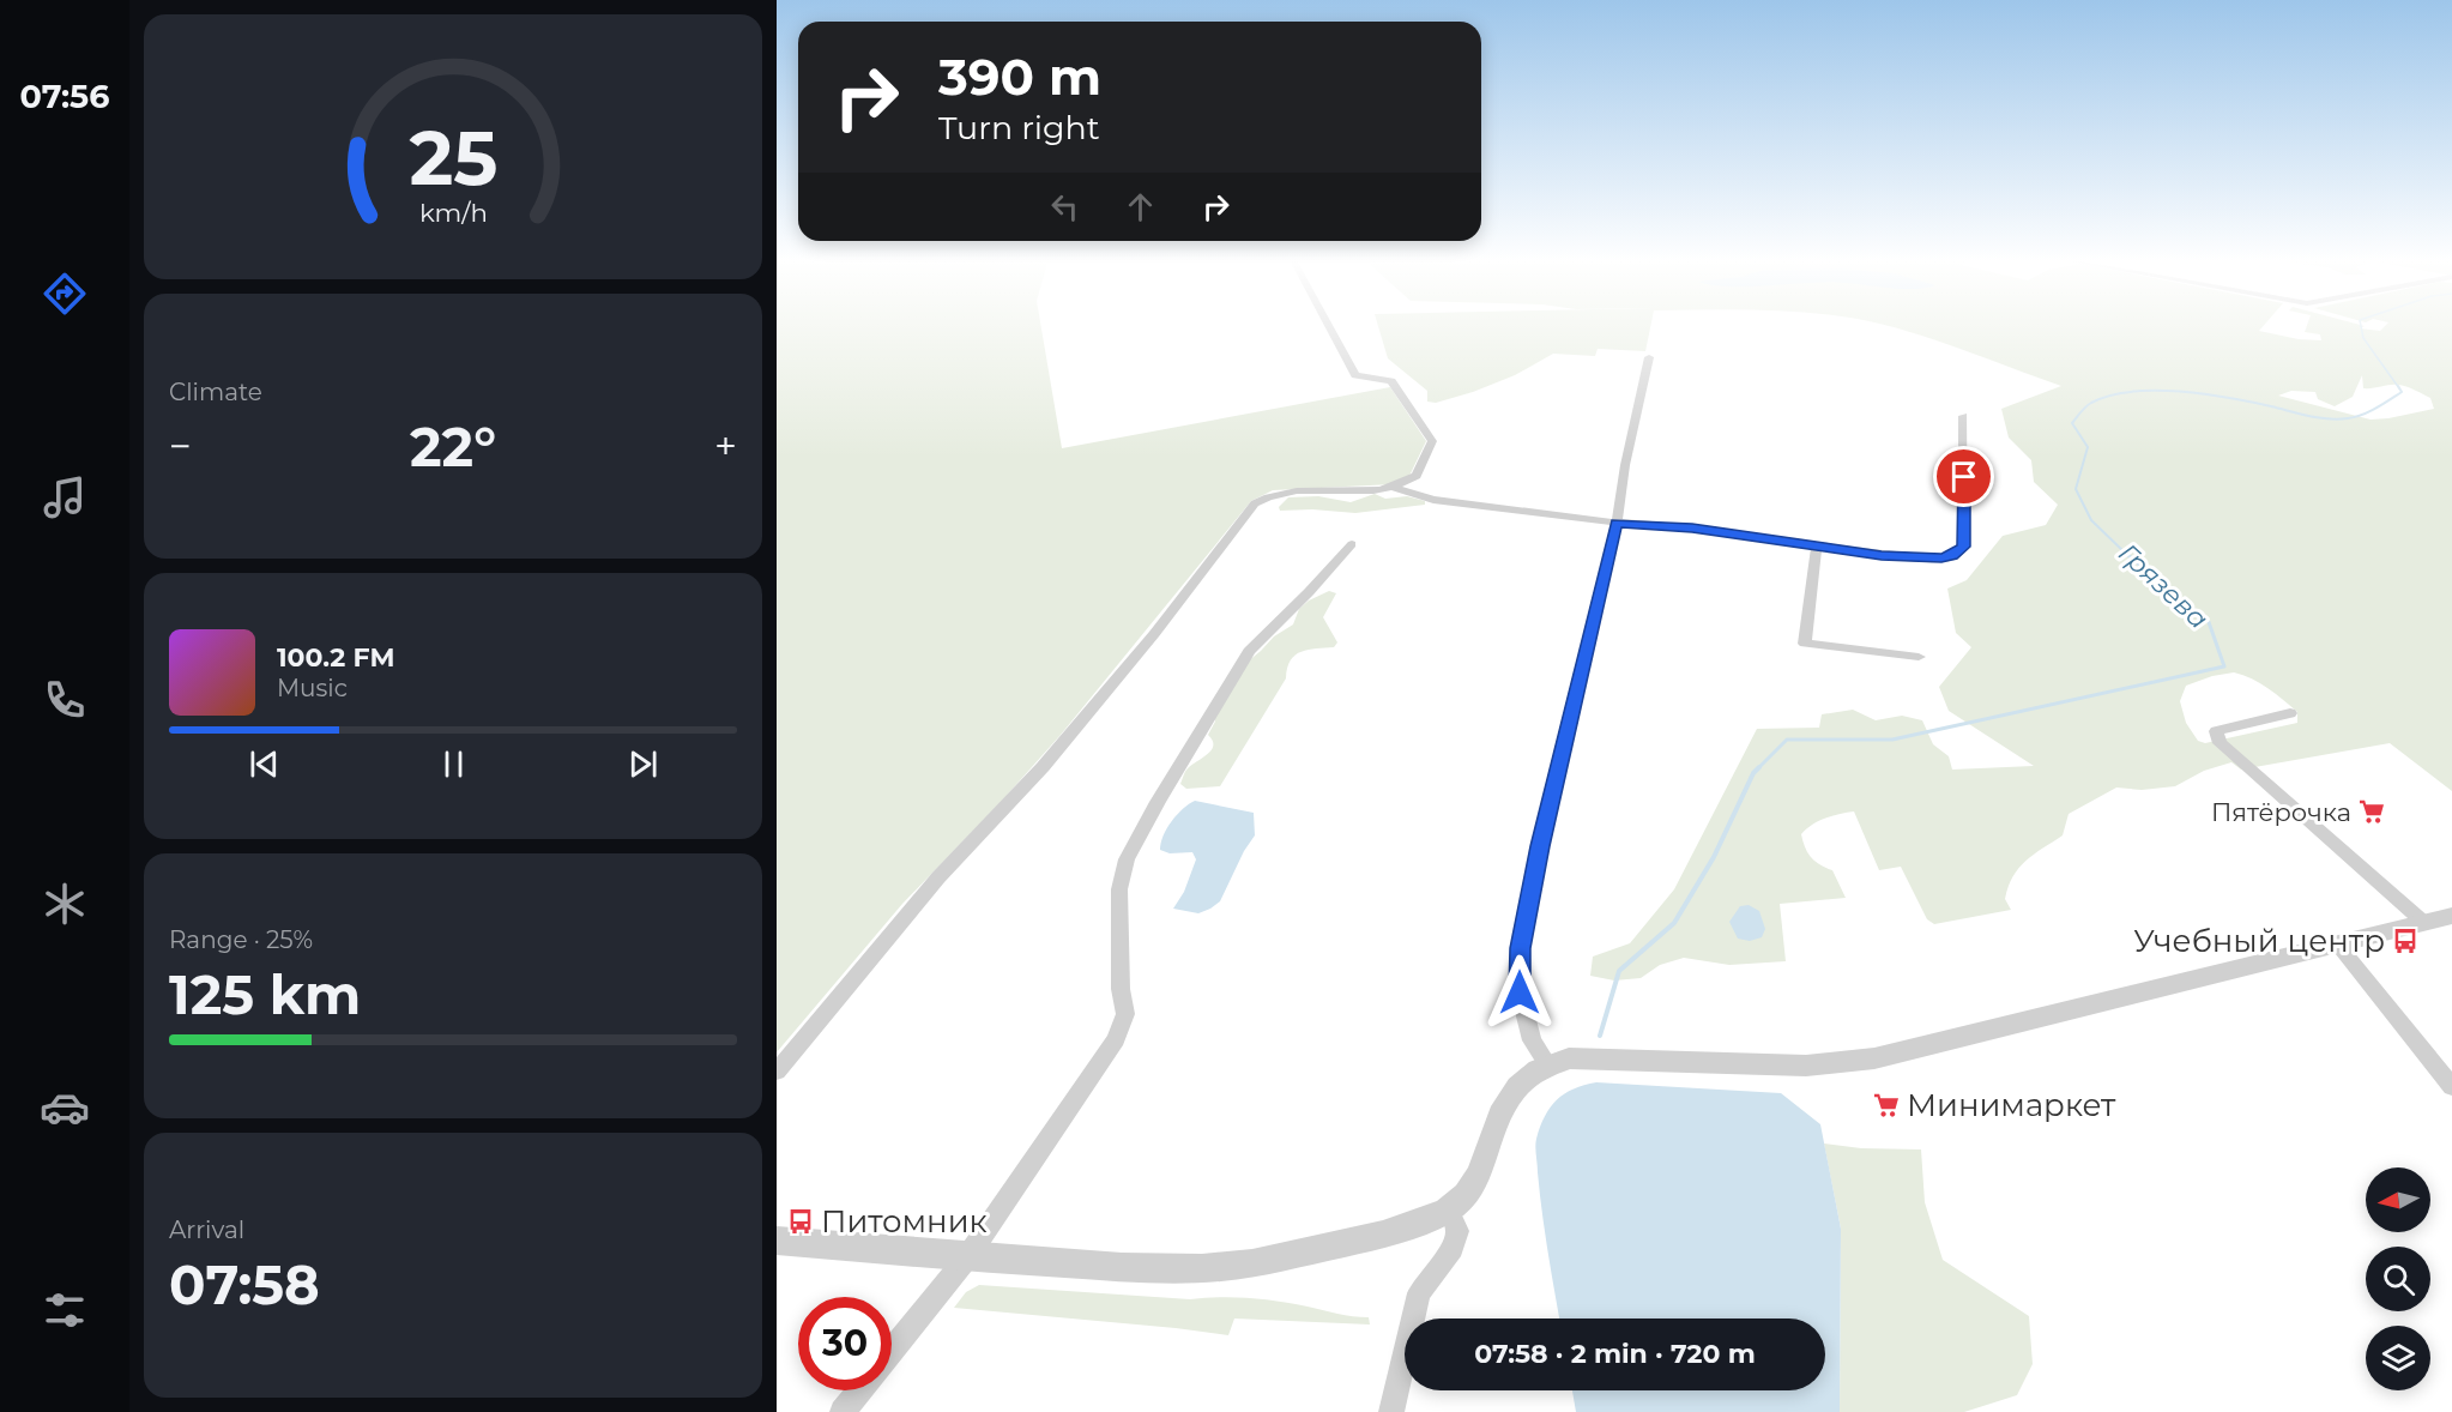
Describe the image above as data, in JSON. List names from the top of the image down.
{
  "water": ["Грязева"],
  "places": {
    "supermarket": ["Пятёрочка", "Минимаркет"],
    "bus stop": ["Учебный центр", "Питомник"]
  },
  "north": "left",
  "page": {
    "tabs": "07:56",
    "turn": ["390 m", "Turn right"],
    "tile": [
      "Climate",
      ["Range · 25%", "125 km"],
      ["Arrival", "07:58"]
    ],
    "heat": ["−", "22°", "+"],
    "song": ["100.2 FM", "Music"],
    "limit": "30",
    "trip": "07:58 · 2 min · 720 m",
    "gauge": ["25", "km/h"]
  }
}
